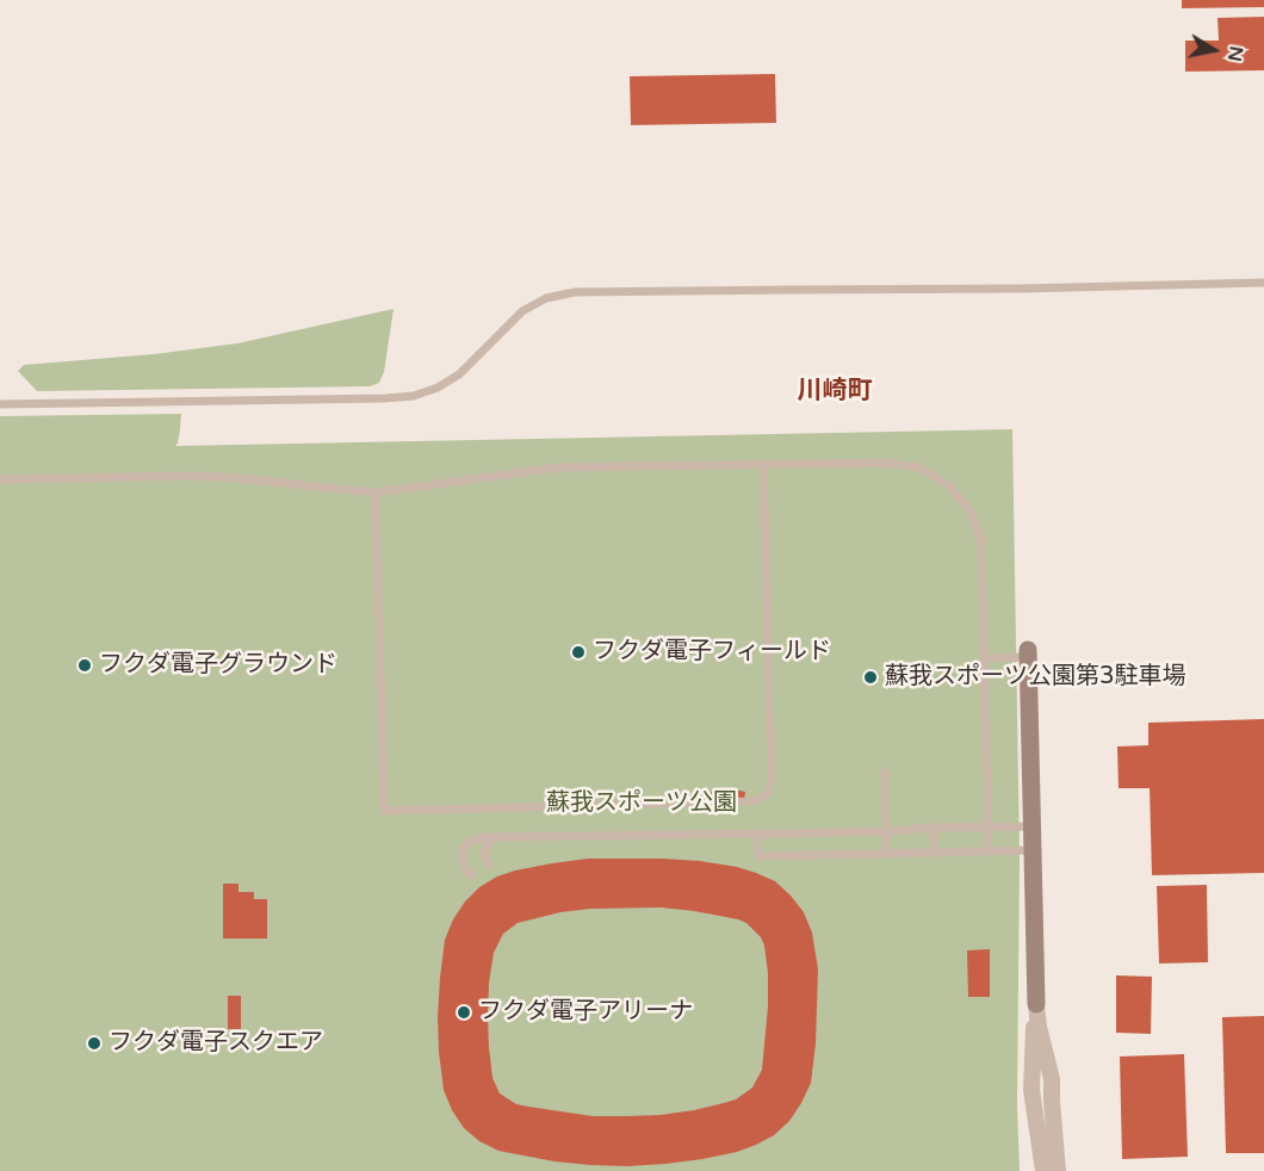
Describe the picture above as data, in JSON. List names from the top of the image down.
{
  "districts": ["川崎町"],
  "parks": ["蘇我スポーツ公園"],
  "places": [
    "フクダ電子フィールド",
    "フクダ電子グラウンド",
    "蘇我スポーツ公園第3駐車場",
    "フクダ電子アリーナ",
    "フクダ電子スクエア"
  ],
  "north": "right"
}
